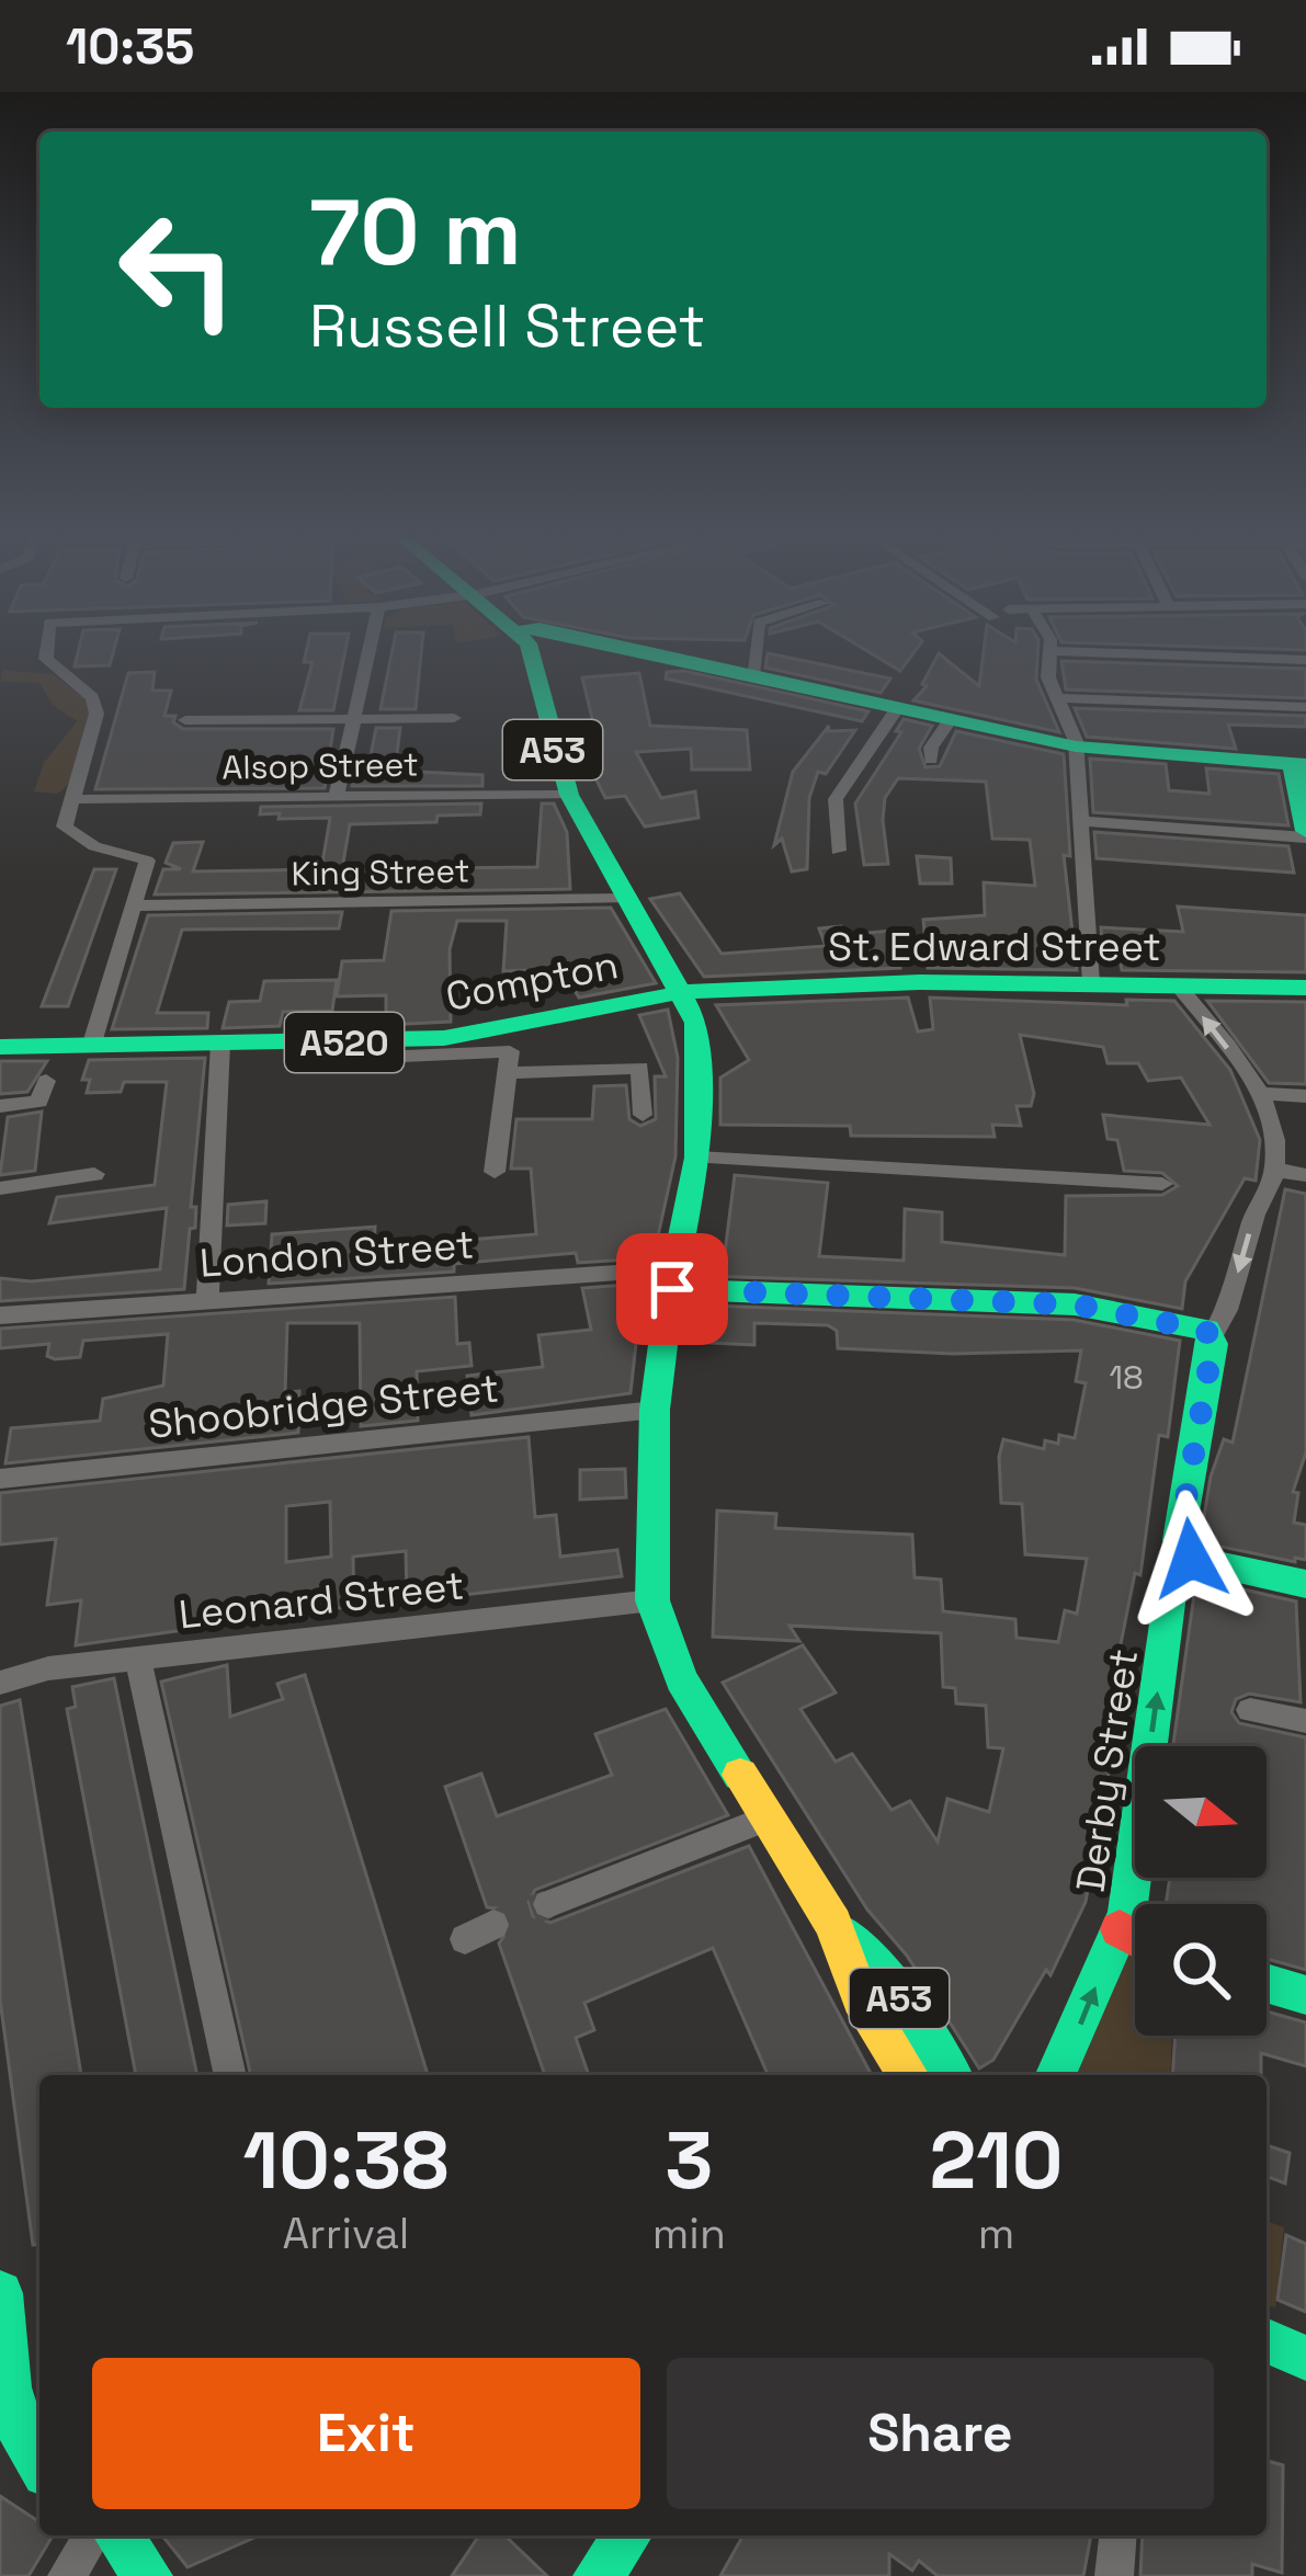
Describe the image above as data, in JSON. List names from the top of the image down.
{
  "streets": {
    "main road": [
      "A53",
      "St. Edward Street",
      "Compton",
      "A520",
      "Derby Street"
    ],
    "street": [
      "Alsop Street",
      "King Street",
      "London Street",
      "Shoobridge Street",
      "Leonard Street"
    ]
  },
  "crossings": [
    ["A53", "Alsop Street"],
    ["A53", "King Street"],
    ["A53", "St. Edward Street"],
    ["A53", "Compton"],
    ["A53", "London Street"],
    ["A53", "Shoobridge Street"],
    ["A53", "Leonard Street"],
    ["St. Edward Street", "Compton"]
  ],
  "house_numbers": ["18"],
  "north": "right",
  "page": {
    "status": "10:35",
    "turn": ["70 m", "Russell Street"],
    "eta": [
      "10:38",
      "Arrival",
      "3",
      "min",
      "210",
      "m"
    ],
    "buttons": ["Exit", "Share"]
  }
}
